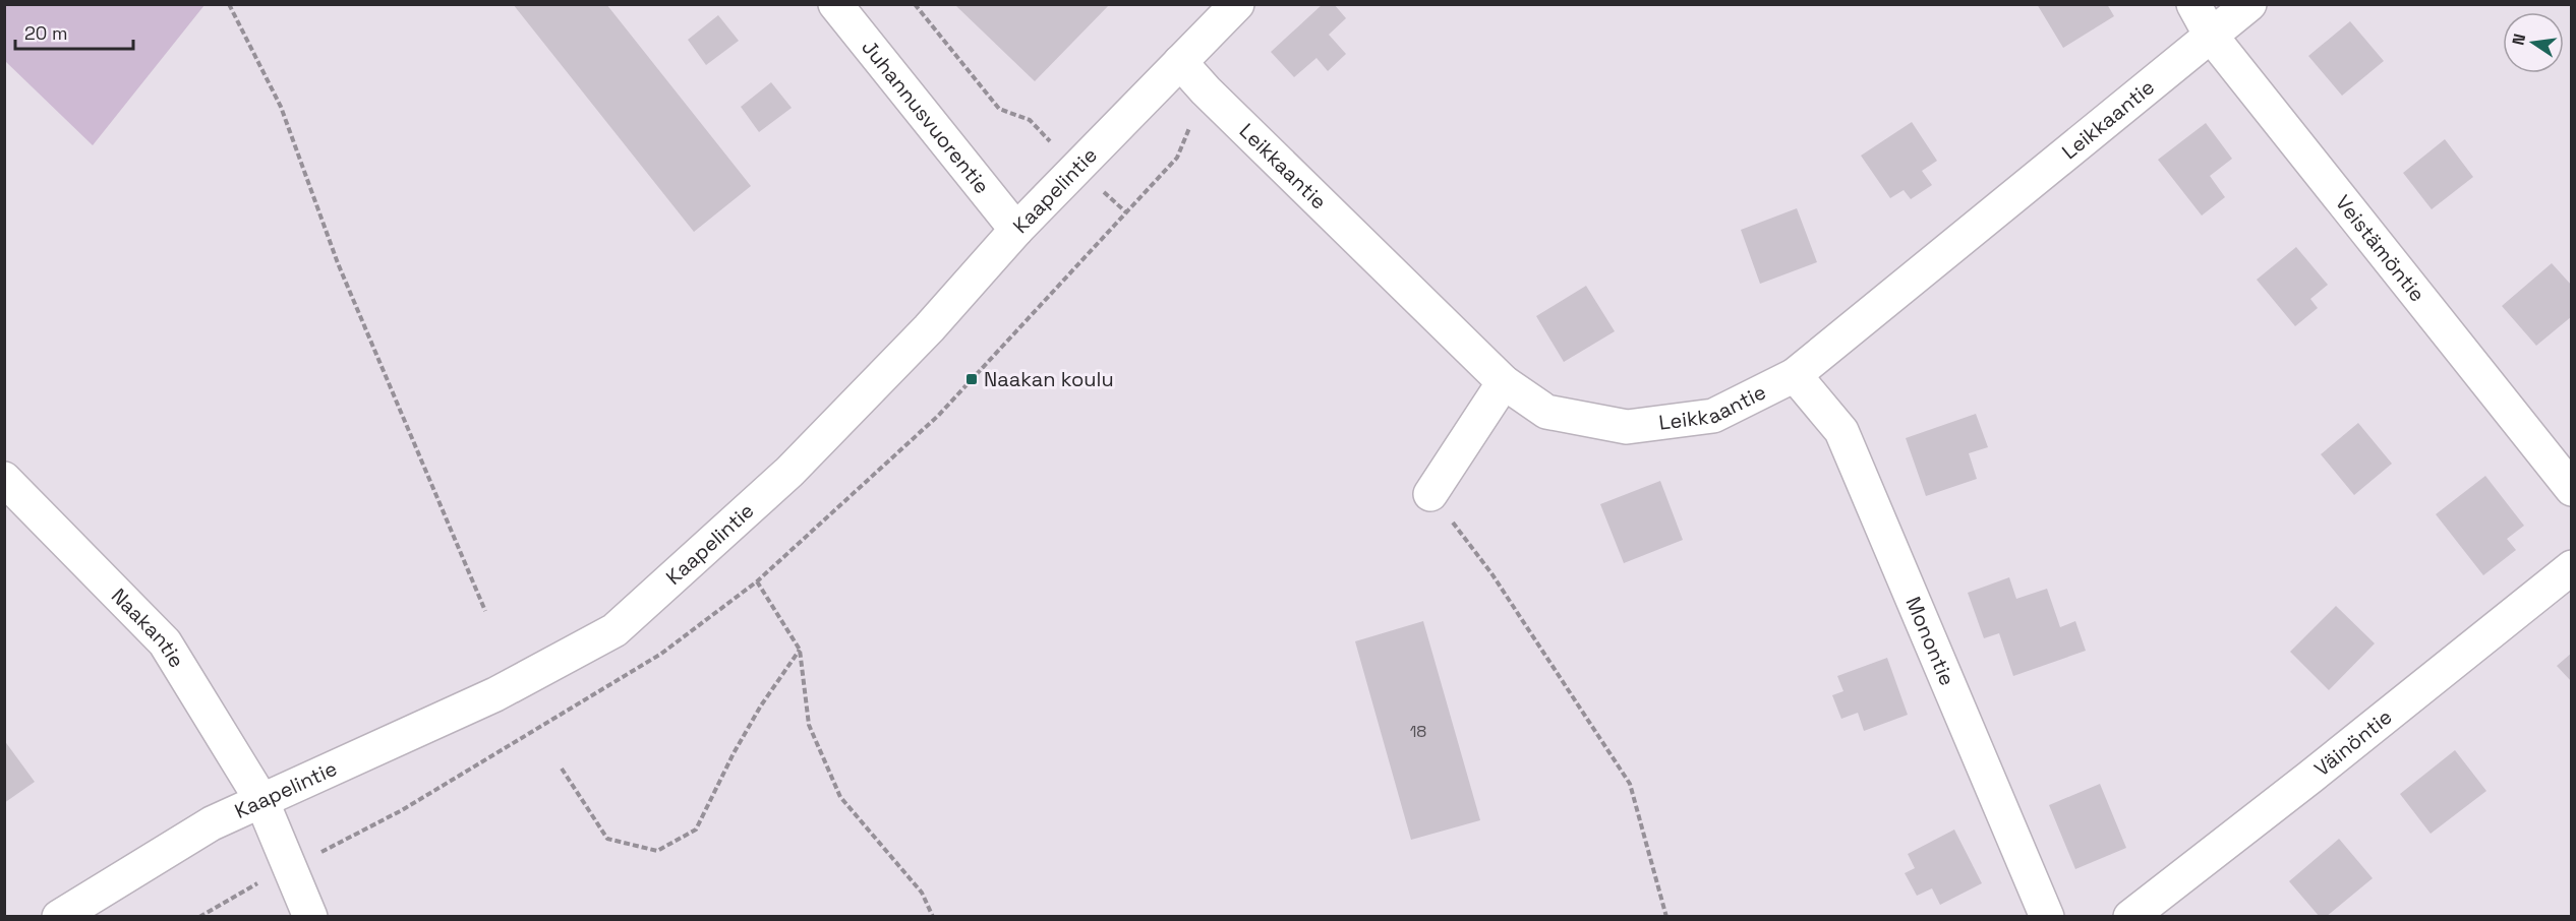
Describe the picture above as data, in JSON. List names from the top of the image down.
{
  "streets": {
    "street": [
      "Juhannusvuorentie",
      "Leikkaantie",
      "Kaapelintie",
      "Veistämöntie",
      "Naakantie",
      "Monontie",
      "Väinöntie"
    ]
  },
  "crossings": [
    ["Juhannusvuorentie", "Kaapelintie"],
    ["Leikkaantie", "Kaapelintie"],
    ["Leikkaantie", "Veistämöntie"],
    ["Leikkaantie", "Monontie"],
    ["Kaapelintie", "Naakantie"]
  ],
  "places": {
    "transit": ["Naakan koulu"]
  },
  "house_numbers": ["18"],
  "scale_bar": "20 m",
  "north": "left"
}
